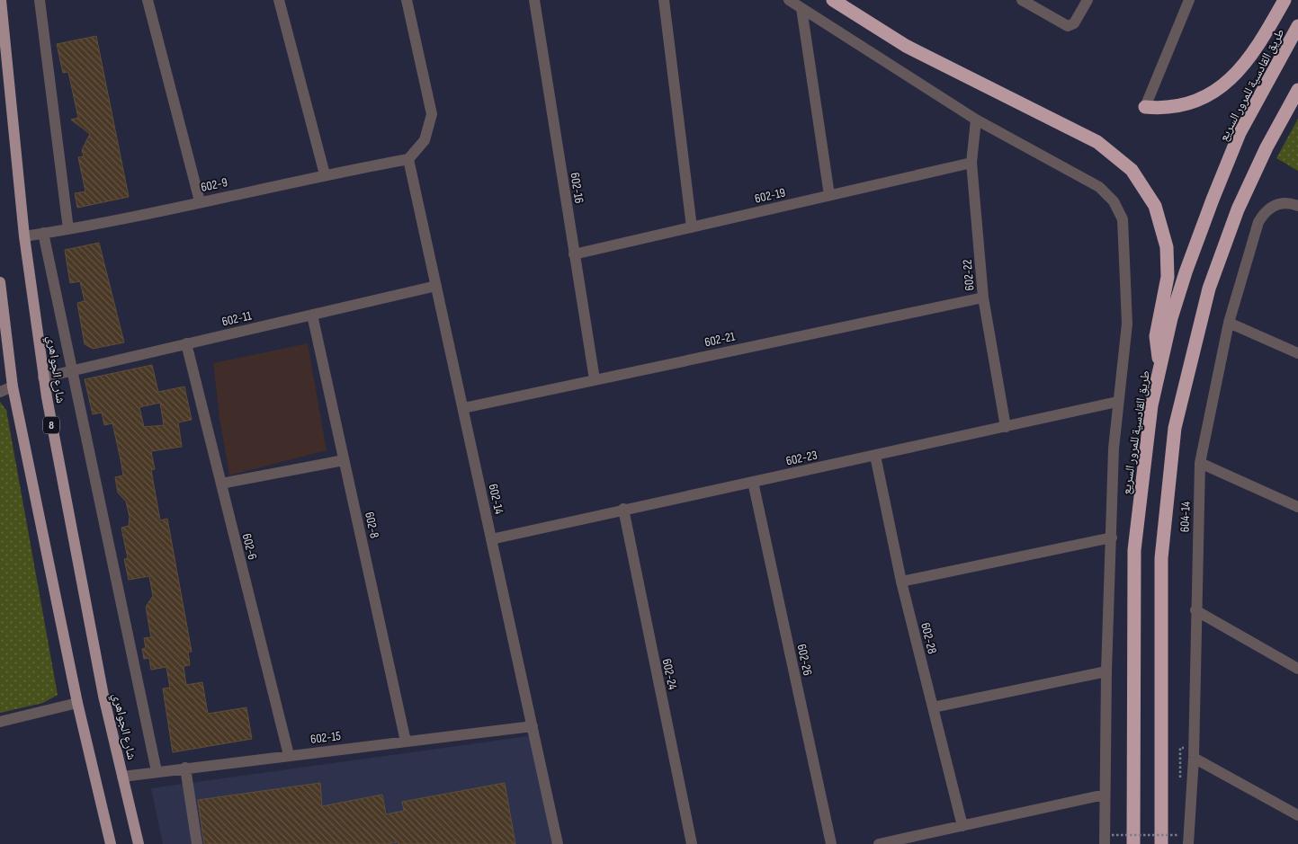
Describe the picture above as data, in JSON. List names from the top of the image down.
{
  "streets": {
    "highway": ["طريق القادسية للمرور السريع"],
    "main road": ["شارع الجواهري", "8"],
    "street": [
      "602-9",
      "602-16",
      "602-19",
      "602-22",
      "602-11",
      "602-21",
      "602-23",
      "602-14",
      "604-14",
      "602-8",
      "602-6",
      "602-28",
      "602-26",
      "602-24",
      "602-15"
    ]
  },
  "crossings": [
    ["602-9", "شارع الجواهري"],
    ["602-9", "602-14"],
    ["602-16", "602-19"],
    ["602-16", "602-21"],
    ["602-19", "602-22"],
    ["602-22", "602-21"],
    ["602-22", "602-23"],
    ["602-11", "شارع الجواهري"],
    ["602-11", "602-14"],
    ["602-11", "602-8"],
    ["602-11", "602-6"],
    ["602-21", "602-14"],
    ["شارع الجواهري", "602-15"],
    ["602-23", "602-14"],
    ["602-23", "602-28"],
    ["602-23", "602-26"],
    ["602-23", "602-24"],
    ["602-14", "602-15"],
    ["602-8", "602-15"],
    ["602-6", "602-15"]
  ]
}
